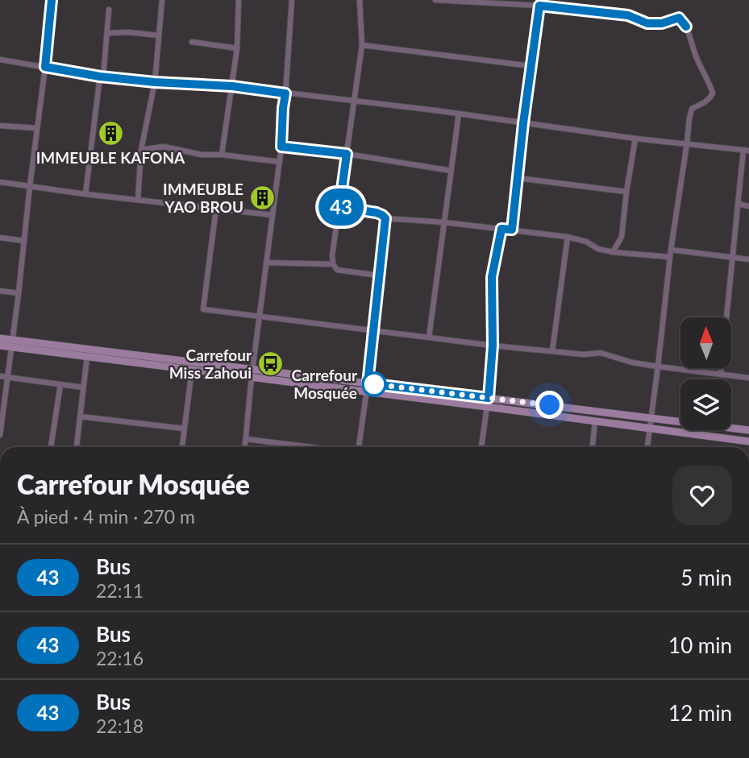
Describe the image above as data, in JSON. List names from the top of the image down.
{
  "places": {
    "building": ["IMMEUBLE KAFONA", "IMMEUBLE YAO BROU"],
    "bus stop": ["Carrefour Miss Zahoui"],
    "other": ["Carrefour Mosquée"]
  },
  "lines": ["bus line 43"],
  "north": "top",
  "page": {
    "on_map": "43",
    "heading": ["Carrefour Mosquée", "À pied · 4 min · 270 m"],
    "list": [
      {
        "mark": "43",
        "name": "Bus",
        "note": "22:11",
        "value": "5 min"
      },
      {
        "mark": "43",
        "name": "Bus",
        "note": "22:16",
        "value": "10 min"
      },
      {
        "mark": "43",
        "name": "Bus",
        "note": "22:18",
        "value": "12 min"
      }
    ]
  }
}
